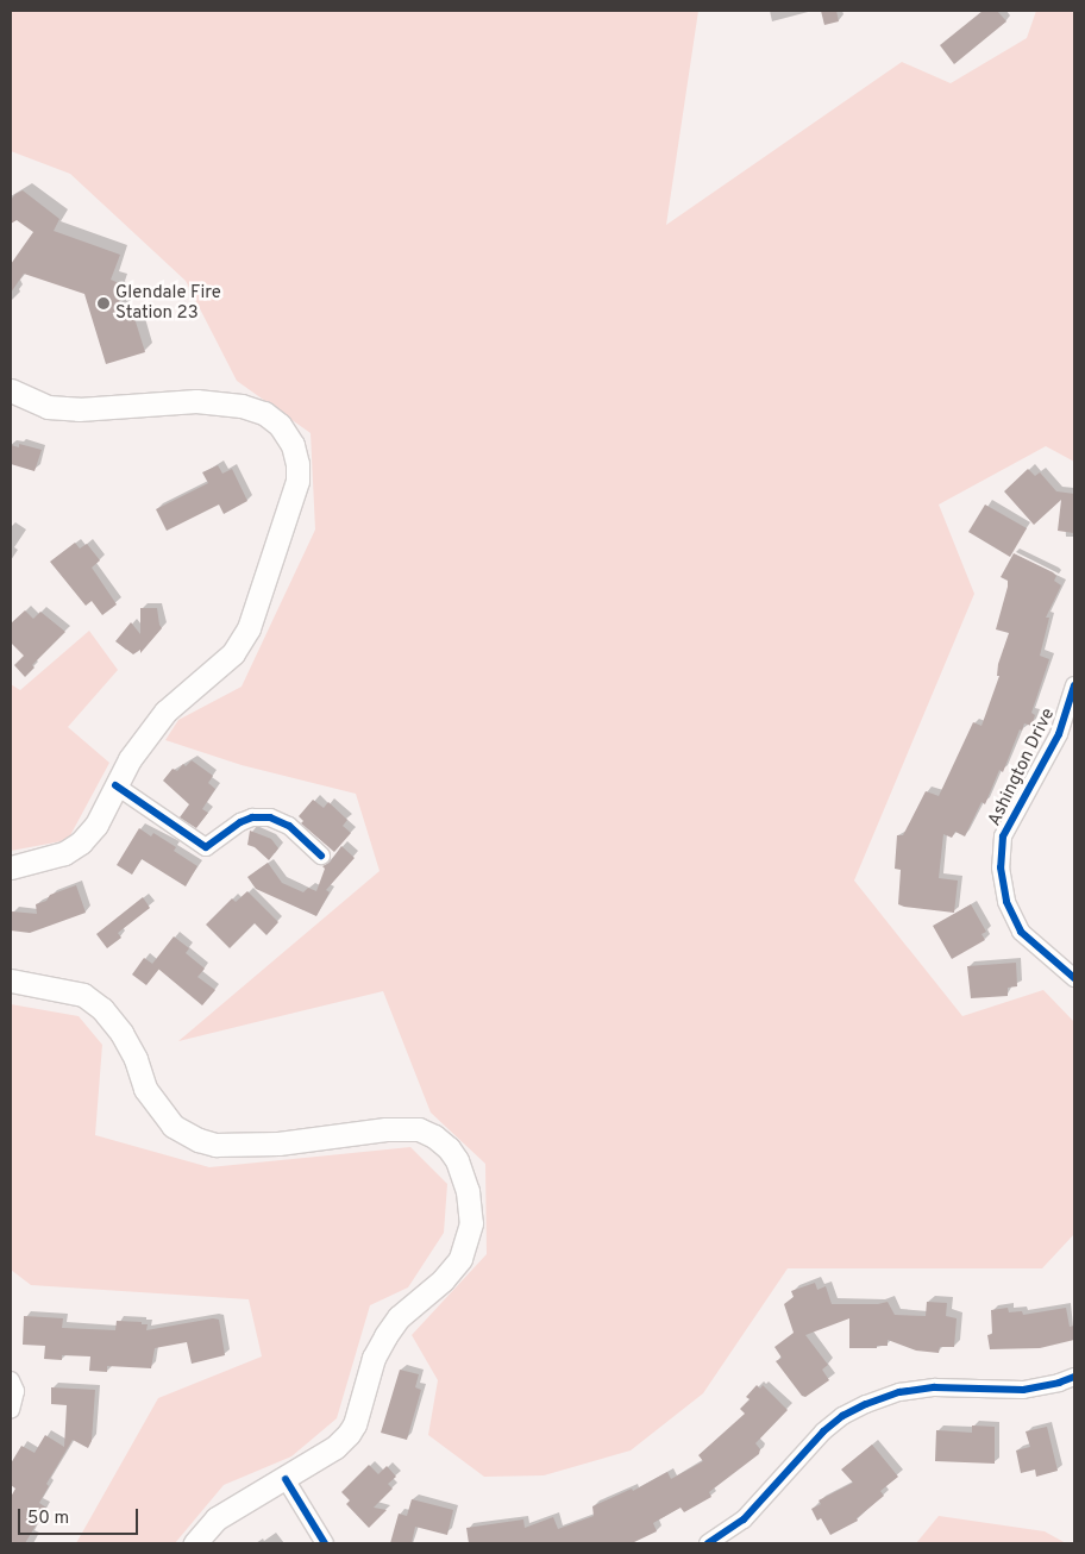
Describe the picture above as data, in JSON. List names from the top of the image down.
{
  "streets": {
    "street": ["Ashington Drive"]
  },
  "places": ["Glendale Fire Station 23"],
  "scale_bar": "50 m"
}
